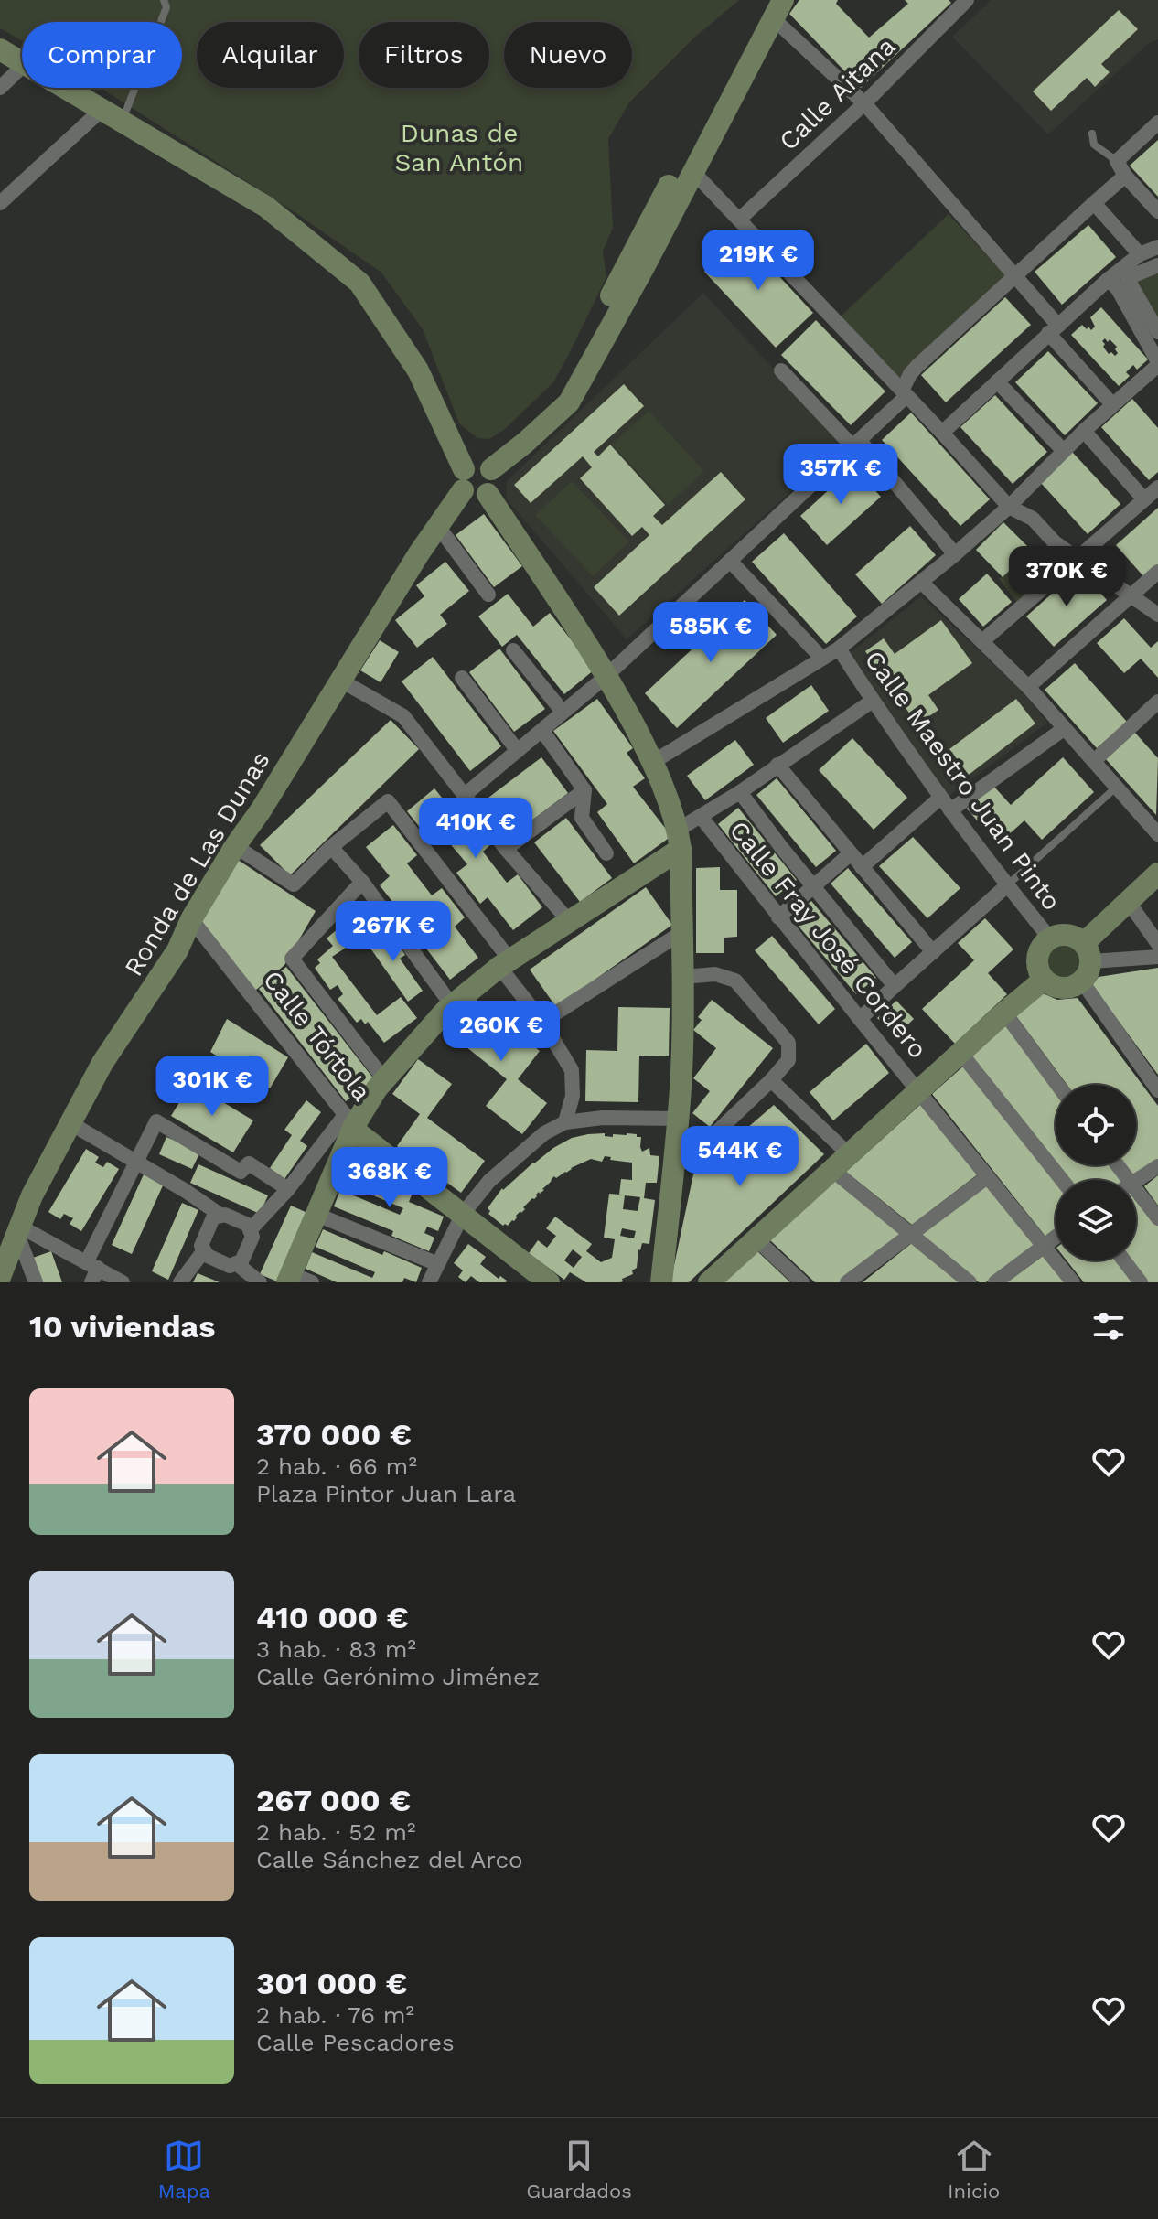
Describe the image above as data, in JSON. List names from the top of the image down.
{
  "streets": {
    "street": [
      "Calle Aitana",
      "Calle Maestro Juan Pinto",
      "Ronda de Las Dunas",
      "Calle Fray José Cordero",
      "Calle Tórtola"
    ]
  },
  "crossings": [
    ["Ronda de Las Dunas", "Calle Tórtola"]
  ],
  "parks": ["Dunas de San Antón"],
  "page": {
    "chip": [
      "Comprar",
      "Alquilar",
      "Filtros",
      "Nuevo"
    ],
    "price": [
      "219K €",
      "357K €",
      "370K €",
      "585K €",
      "410K €",
      "267K €",
      "260K €",
      "301K €",
      "544K €",
      "368K €"
    ],
    "heading": "10 viviendas",
    "list": [
      {
        "name": "370 000 €",
        "note": "2 hab. · 66 m² · Plaza Pintor Juan Lara"
      },
      {
        "name": "410 000 €",
        "note": "3 hab. · 83 m² · Calle Gerónimo Jiménez"
      },
      {
        "name": "267 000 €",
        "note": "2 hab. · 52 m² · Calle Sánchez del Arco"
      },
      {
        "name": "301 000 €",
        "note": "2 hab. · 76 m² · Calle Pescadores"
      }
    ],
    "tabs": ["Mapa", "Guardados", "Inicio"]
  }
}
